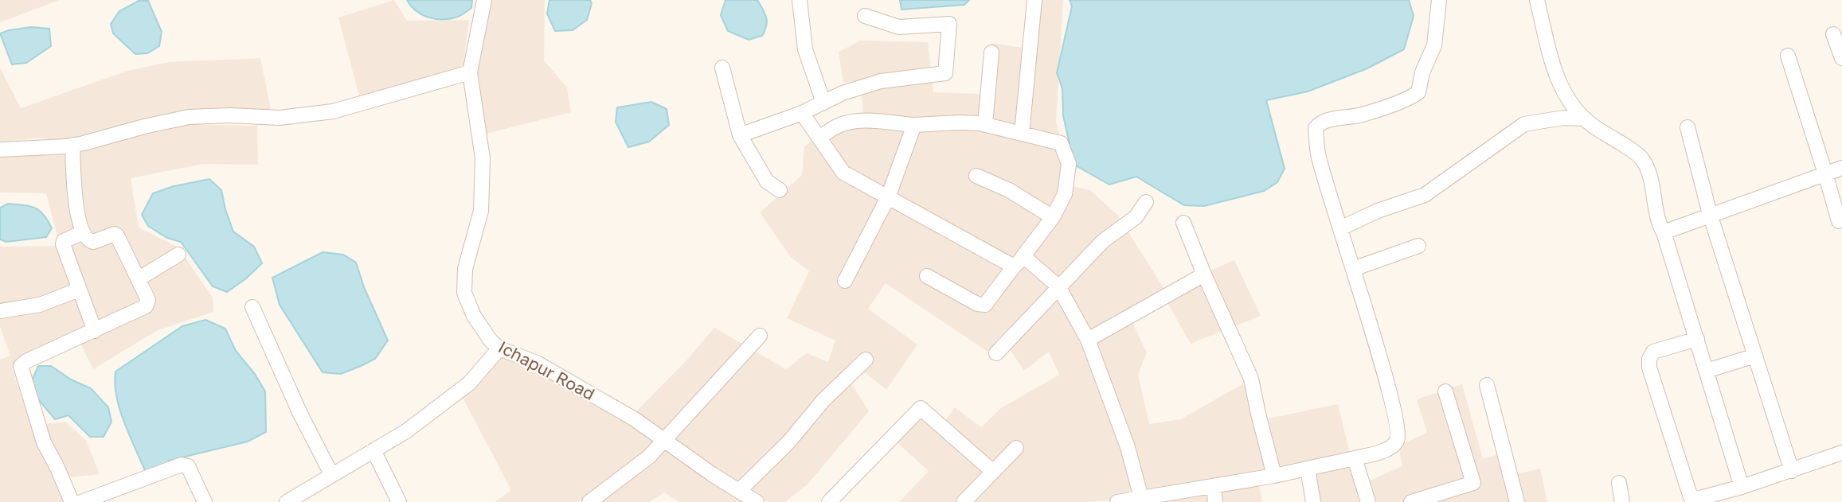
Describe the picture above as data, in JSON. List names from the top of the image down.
{
  "streets": {
    "street": ["Ichapur Road"]
  }
}
